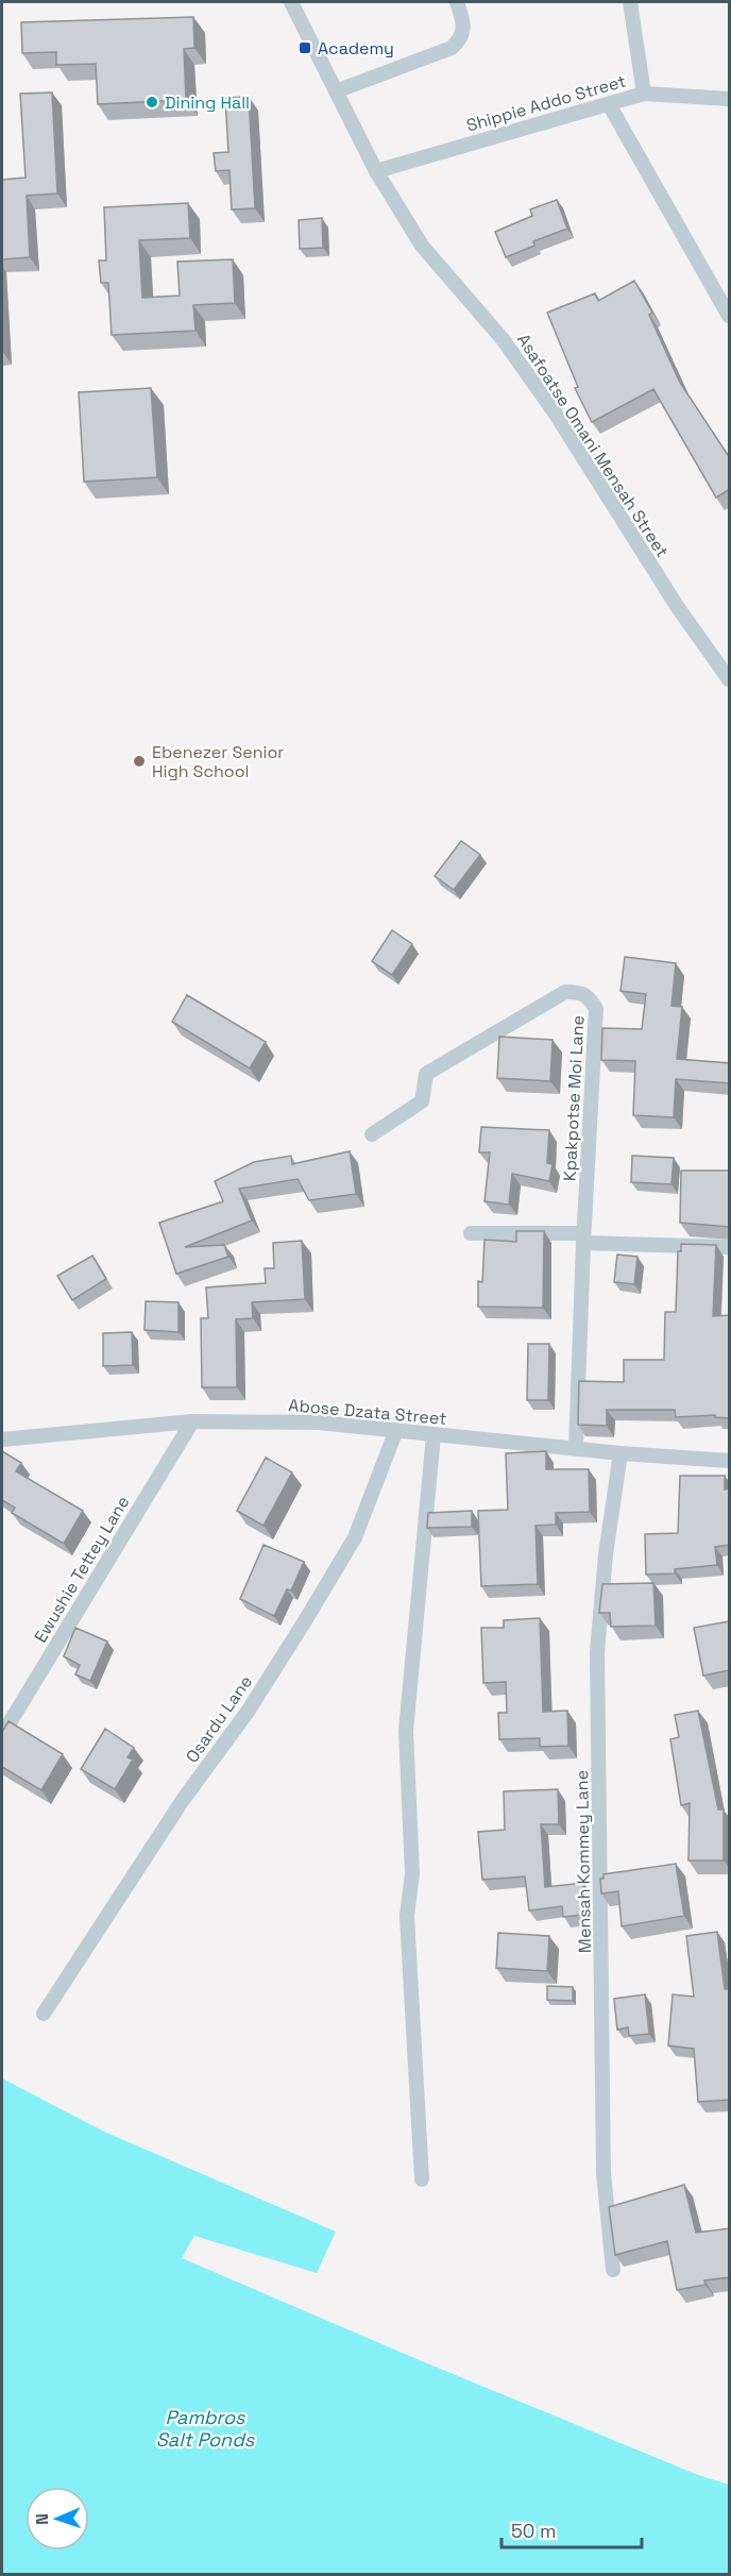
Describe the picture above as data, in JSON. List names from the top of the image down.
{
  "streets": {
    "street": [
      "Shippie Addo Street",
      "Asafoatse Omani Mensah Street",
      "Kpakpotse Moi Lane",
      "Abose Dzata Street",
      "Ewushie Tettey Lane",
      "Osardu Lane",
      "Mensah Kommey Lane"
    ]
  },
  "crossings": [
    ["Shippie Addo Street", "Asafoatse Omani Mensah Street"],
    ["Kpakpotse Moi Lane", "Abose Dzata Street"],
    ["Abose Dzata Street", "Ewushie Tettey Lane"],
    ["Abose Dzata Street", "Osardu Lane"],
    ["Abose Dzata Street", "Mensah Kommey Lane"]
  ],
  "water": ["Pambros Salt Ponds"],
  "places": {
    "transit": ["Academy"],
    "other": ["Dining Hall", "Ebenezer Senior High School"]
  },
  "scale_bar": "50 m",
  "north": "left"
}
